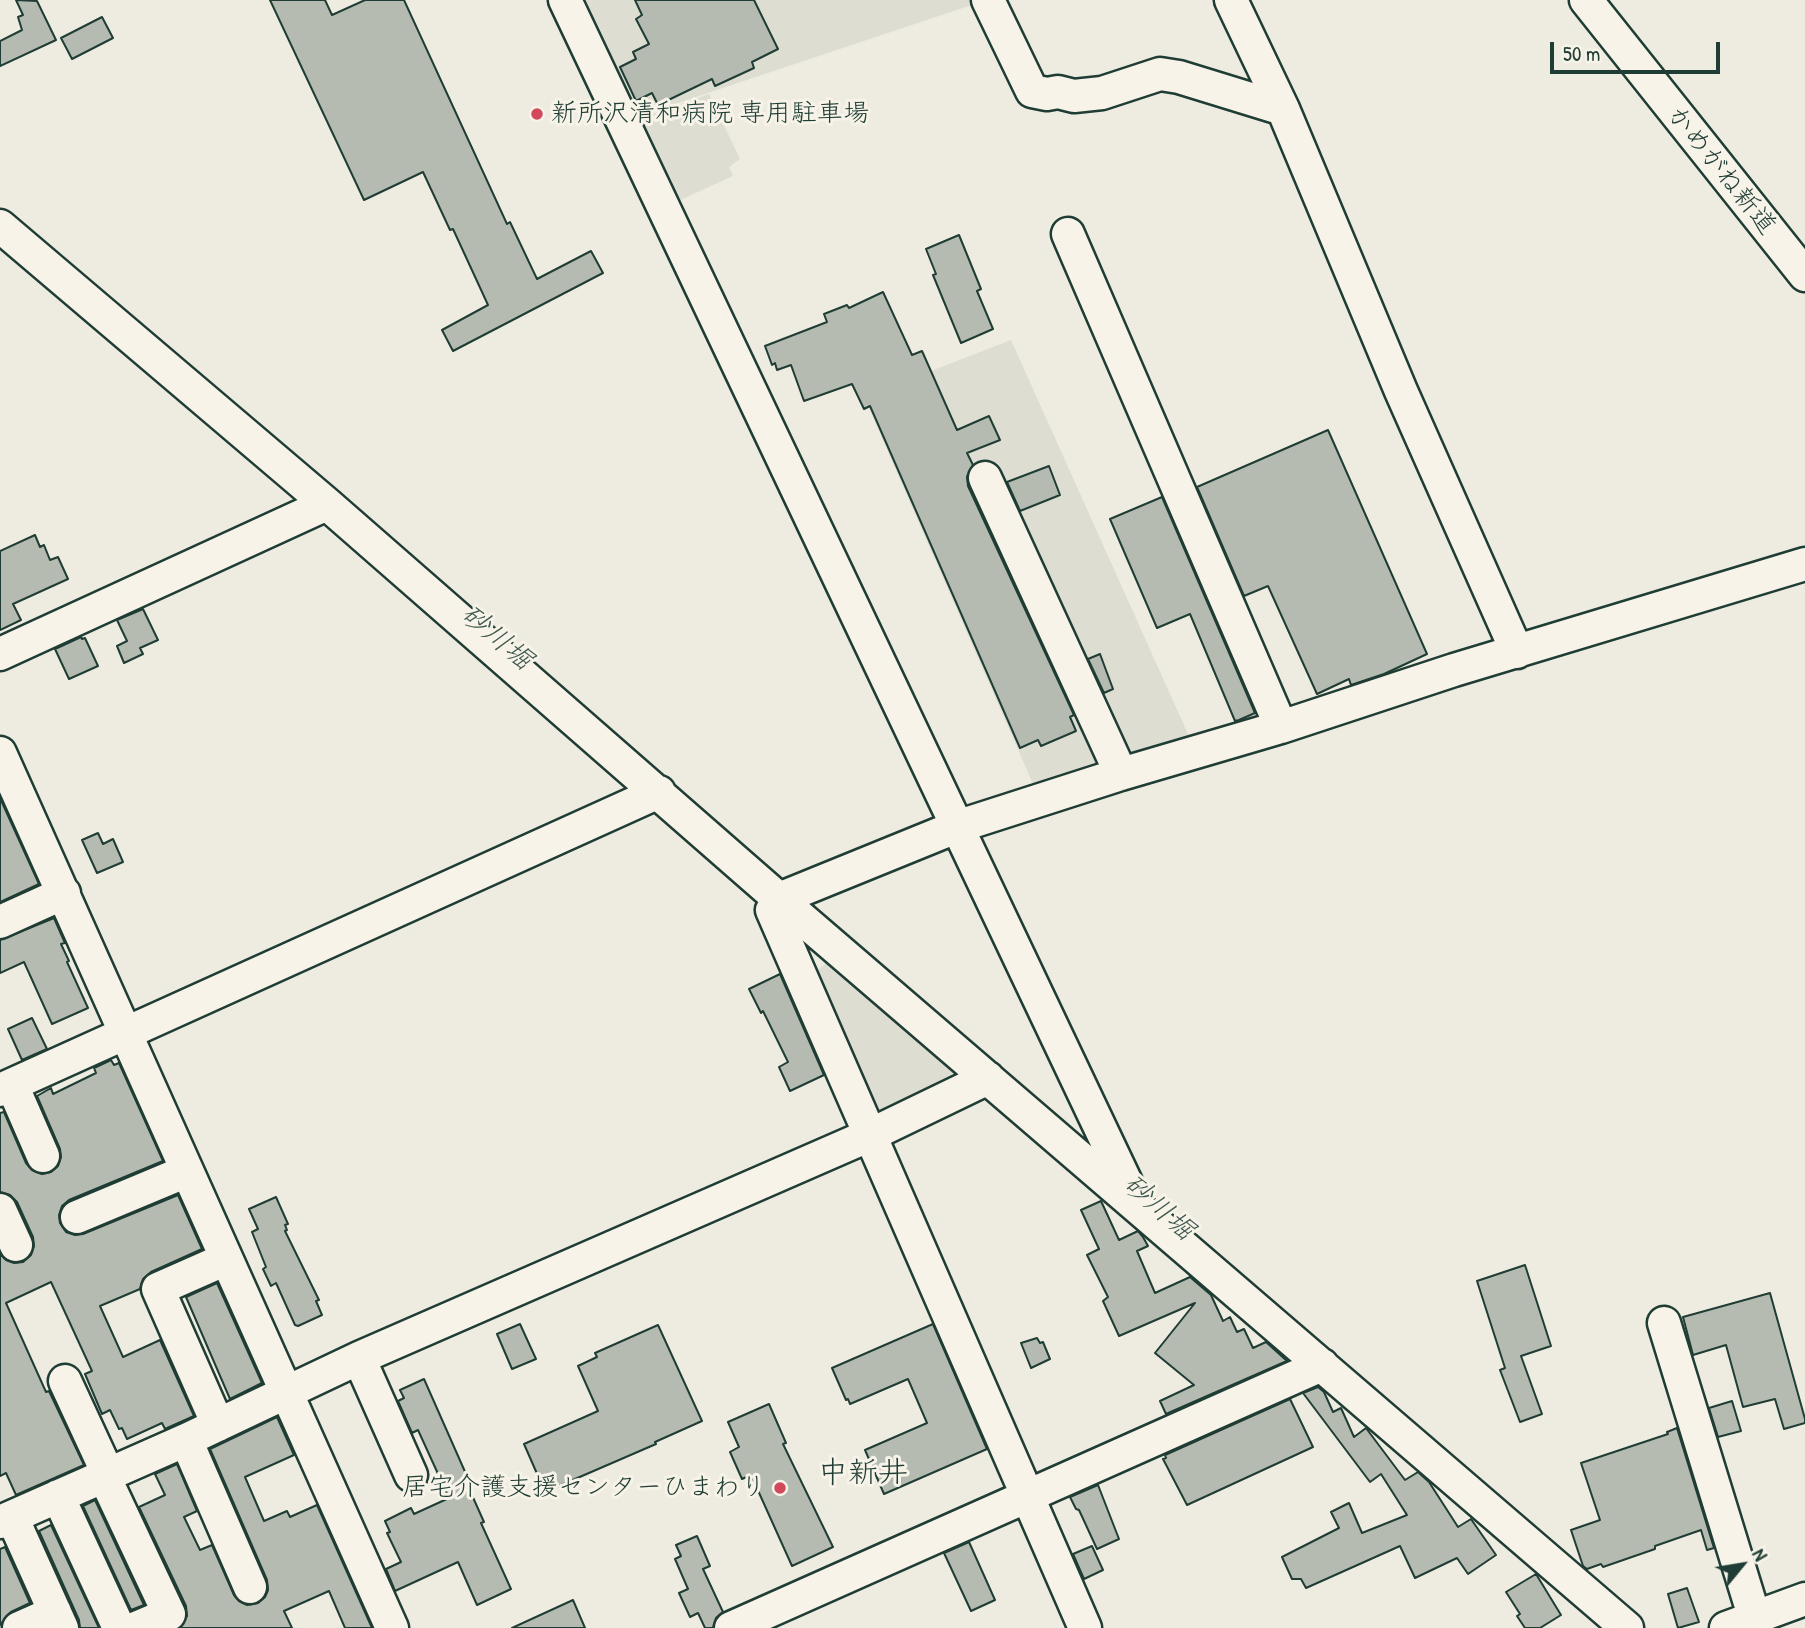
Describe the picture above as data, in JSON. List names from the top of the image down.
{
  "streets": {
    "street": ["かめがね新道"]
  },
  "districts": ["中新井"],
  "water": ["砂川堀"],
  "places": ["新所沢清和病院 専用駐車場", "居宅介護支援センターひまわり"],
  "scale_bar": "50 m",
  "north": "top right"
}
